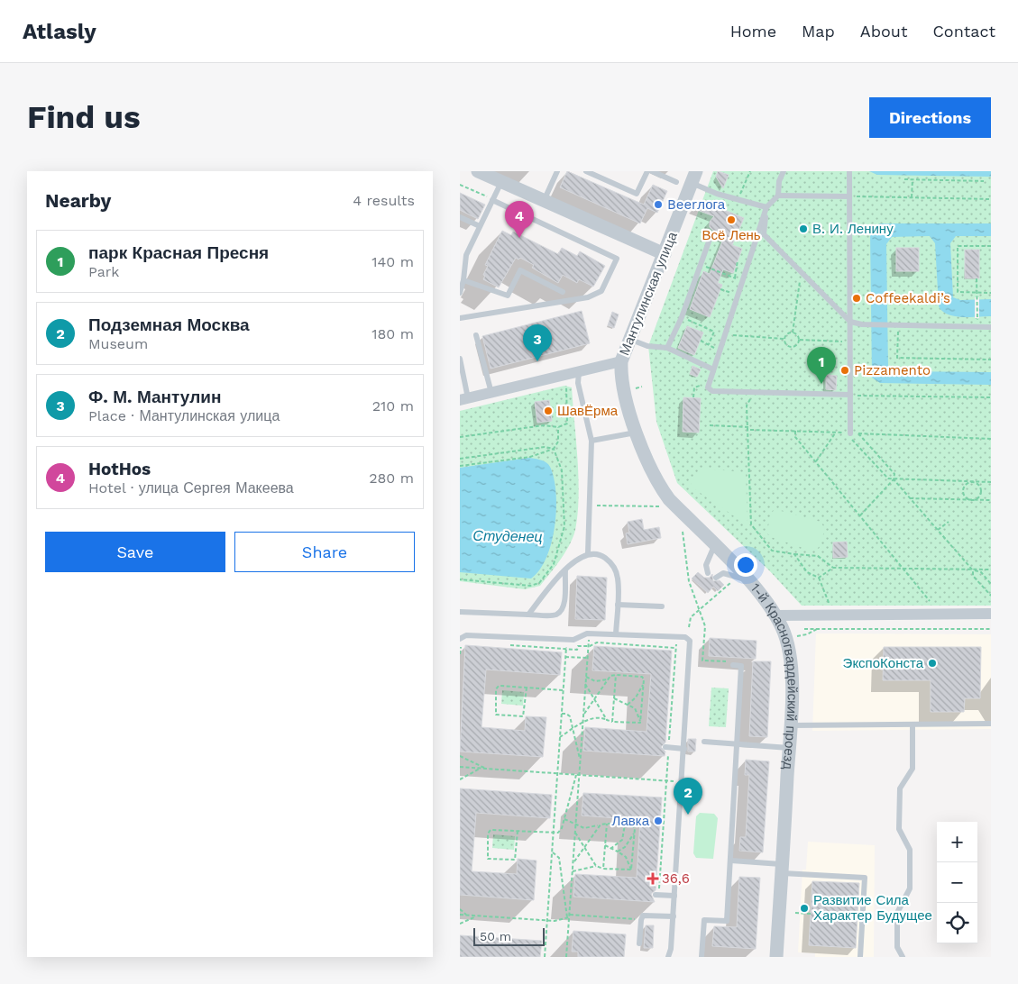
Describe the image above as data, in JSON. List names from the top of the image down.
{
  "streets": {
    "street": ["Мантулинская улица", "1-й Красногвардейский проезд"]
  },
  "crossings": [
    ["Мантулинская улица", "1-й Красногвардейский проезд"]
  ],
  "water": ["Студенец"],
  "places": {
    "other": [
      "Beerлога",
      "Всё Лень",
      "В. И. Ленину",
      "Coffeekaldi’s",
      "Pizzamento",
      "ШавЁрма",
      "ЭкспоКонста",
      "Лавка",
      "Развитие Сила Характер Будущее"
    ],
    "health": ["36,6"]
  },
  "scale_bar": "50 m",
  "page": {
    "header": "Atlasly",
    "nav": [
      "Home",
      "Map",
      "About",
      "Contact"
    ],
    "buttons": [
      "Directions",
      ["Save", "Share"]
    ],
    "title": "Find us",
    "heading": ["Nearby", "4 results"],
    "pins": [
      "4",
      "3",
      "1",
      "2"
    ],
    "list": [
      {
        "mark": "1",
        "name": "парк Красная Пресня",
        "note": "Park",
        "value": "140 m"
      },
      {
        "mark": "2",
        "name": "Подземная Москва",
        "note": "Museum",
        "value": "180 m"
      },
      {
        "mark": "3",
        "name": "Ф. М. Мантулин",
        "note": "Place · Мантулинская улица",
        "value": "210 m"
      },
      {
        "mark": "4",
        "name": "HotHos",
        "note": "Hotel · улица Сергея Макеева",
        "value": "280 m"
      }
    ],
    "map_buttons": ["+", "−"],
    "scale": "50 m"
  }
}
